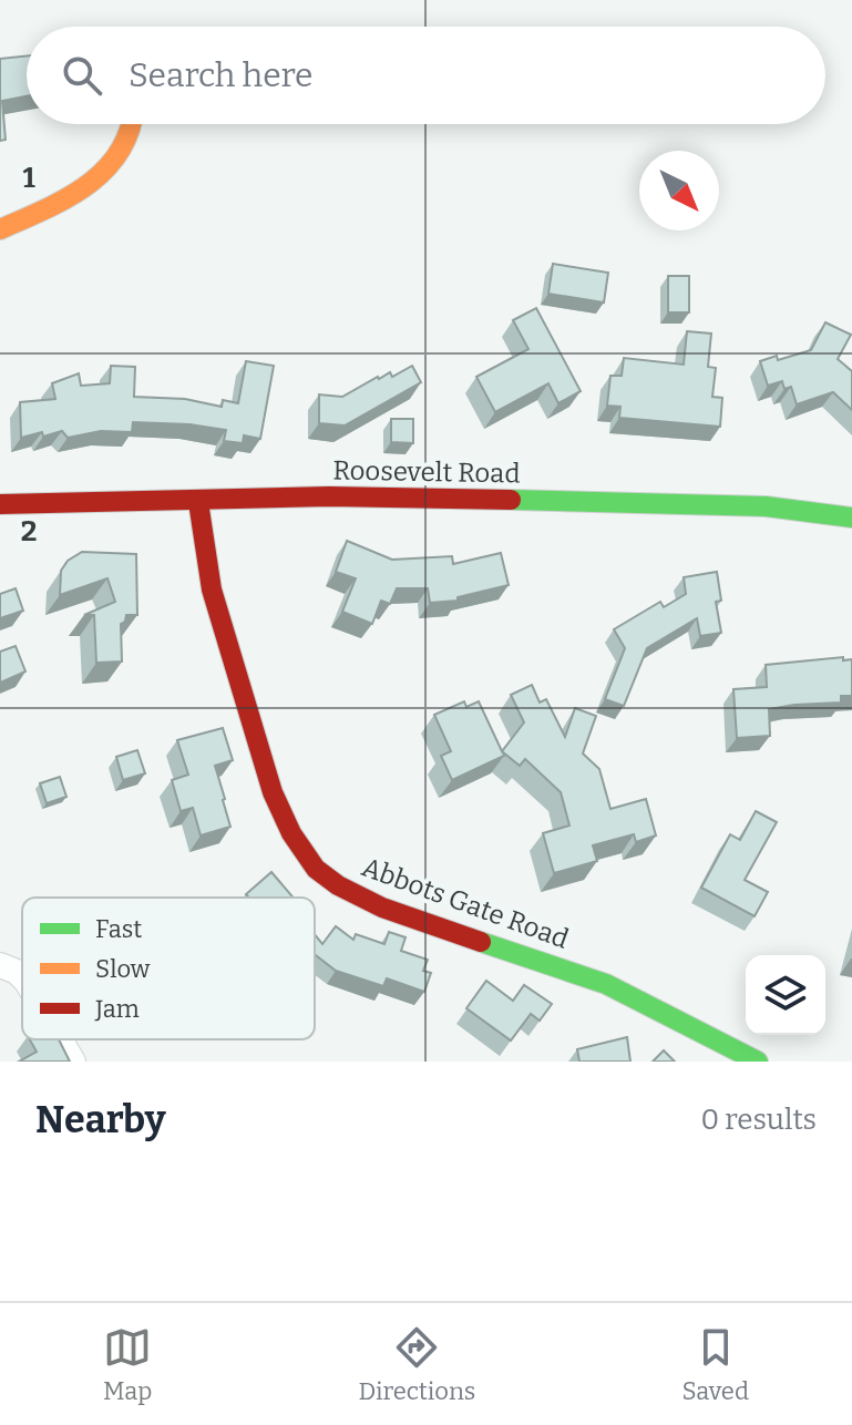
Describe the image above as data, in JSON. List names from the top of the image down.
{
  "streets": {
    "street": ["Roosevelt Road", "Abbots Gate Road"]
  },
  "crossings": [
    ["Roosevelt Road", "Abbots Gate Road"]
  ],
  "legend": ["Fast", "Slow", "Jam"],
  "north": "bottom right",
  "page": {
    "search": "Search here",
    "heading": ["Nearby", "0 results"],
    "nav": ["Map", "Directions", "Saved"]
  },
  "grid": {
    "rows": ["1", "2"]
  }
}
